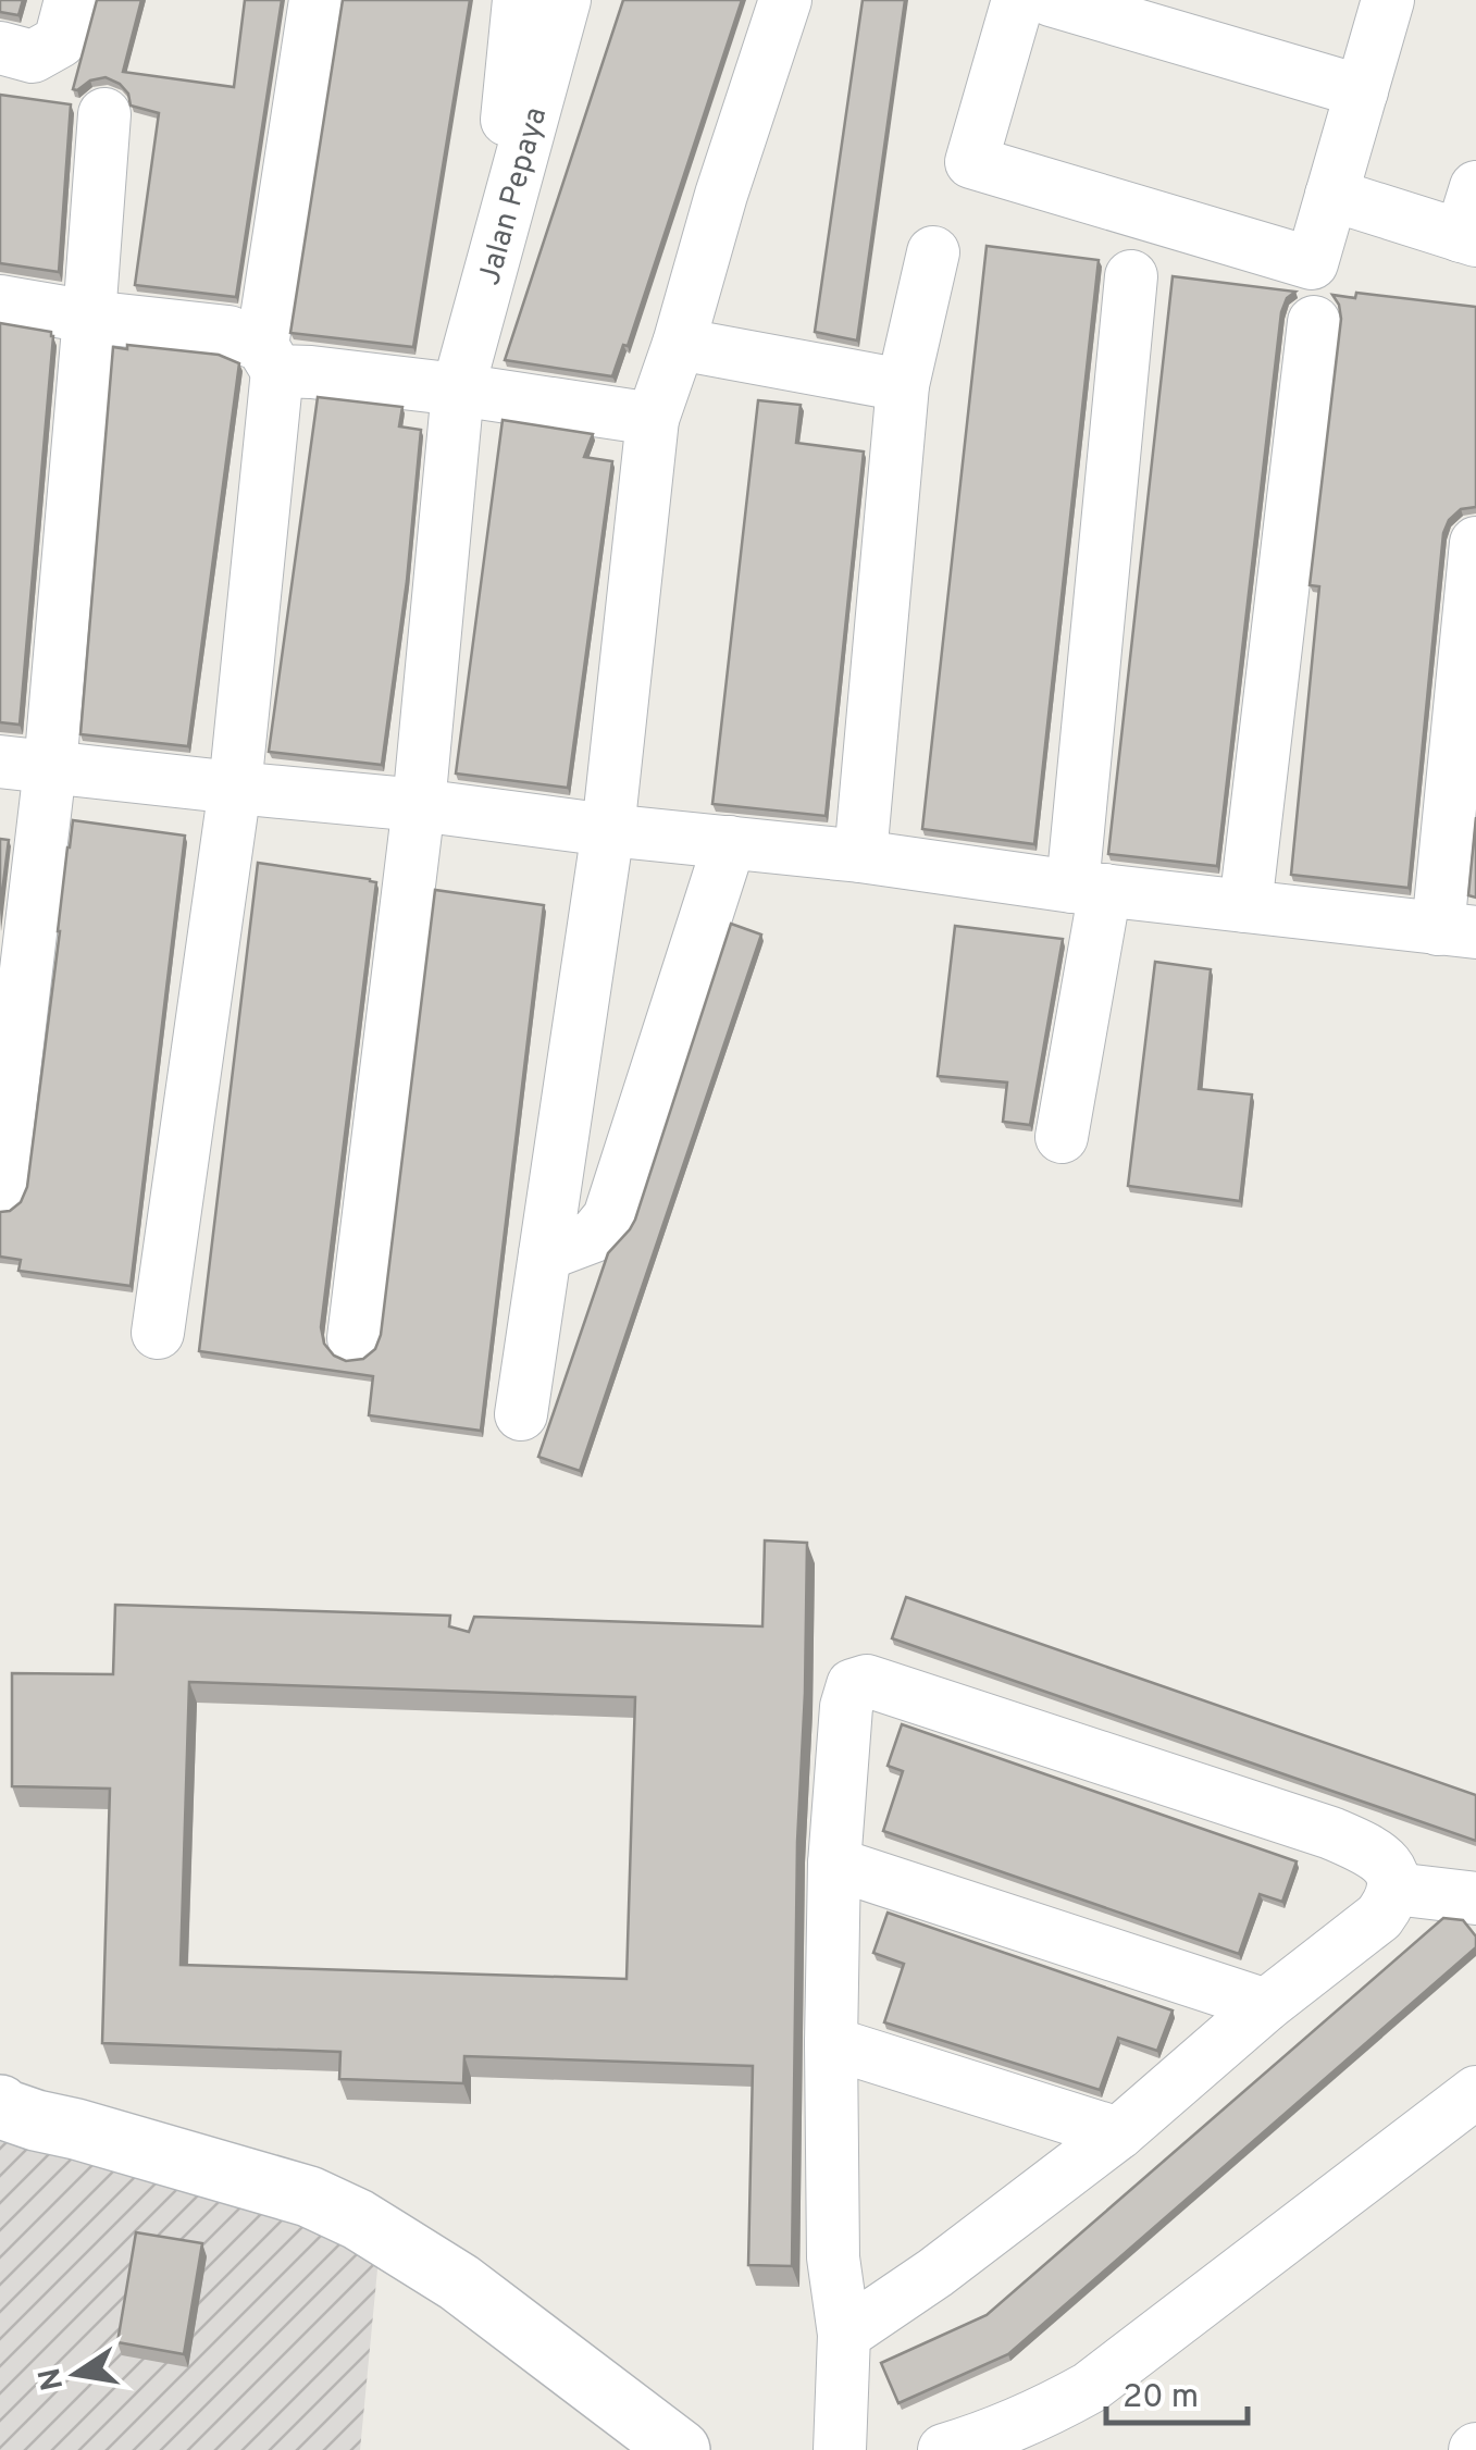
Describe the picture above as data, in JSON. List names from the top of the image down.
{
  "streets": {
    "street": ["Jalan Pepaya"]
  },
  "scale_bar": "20 m",
  "north": "left"
}
